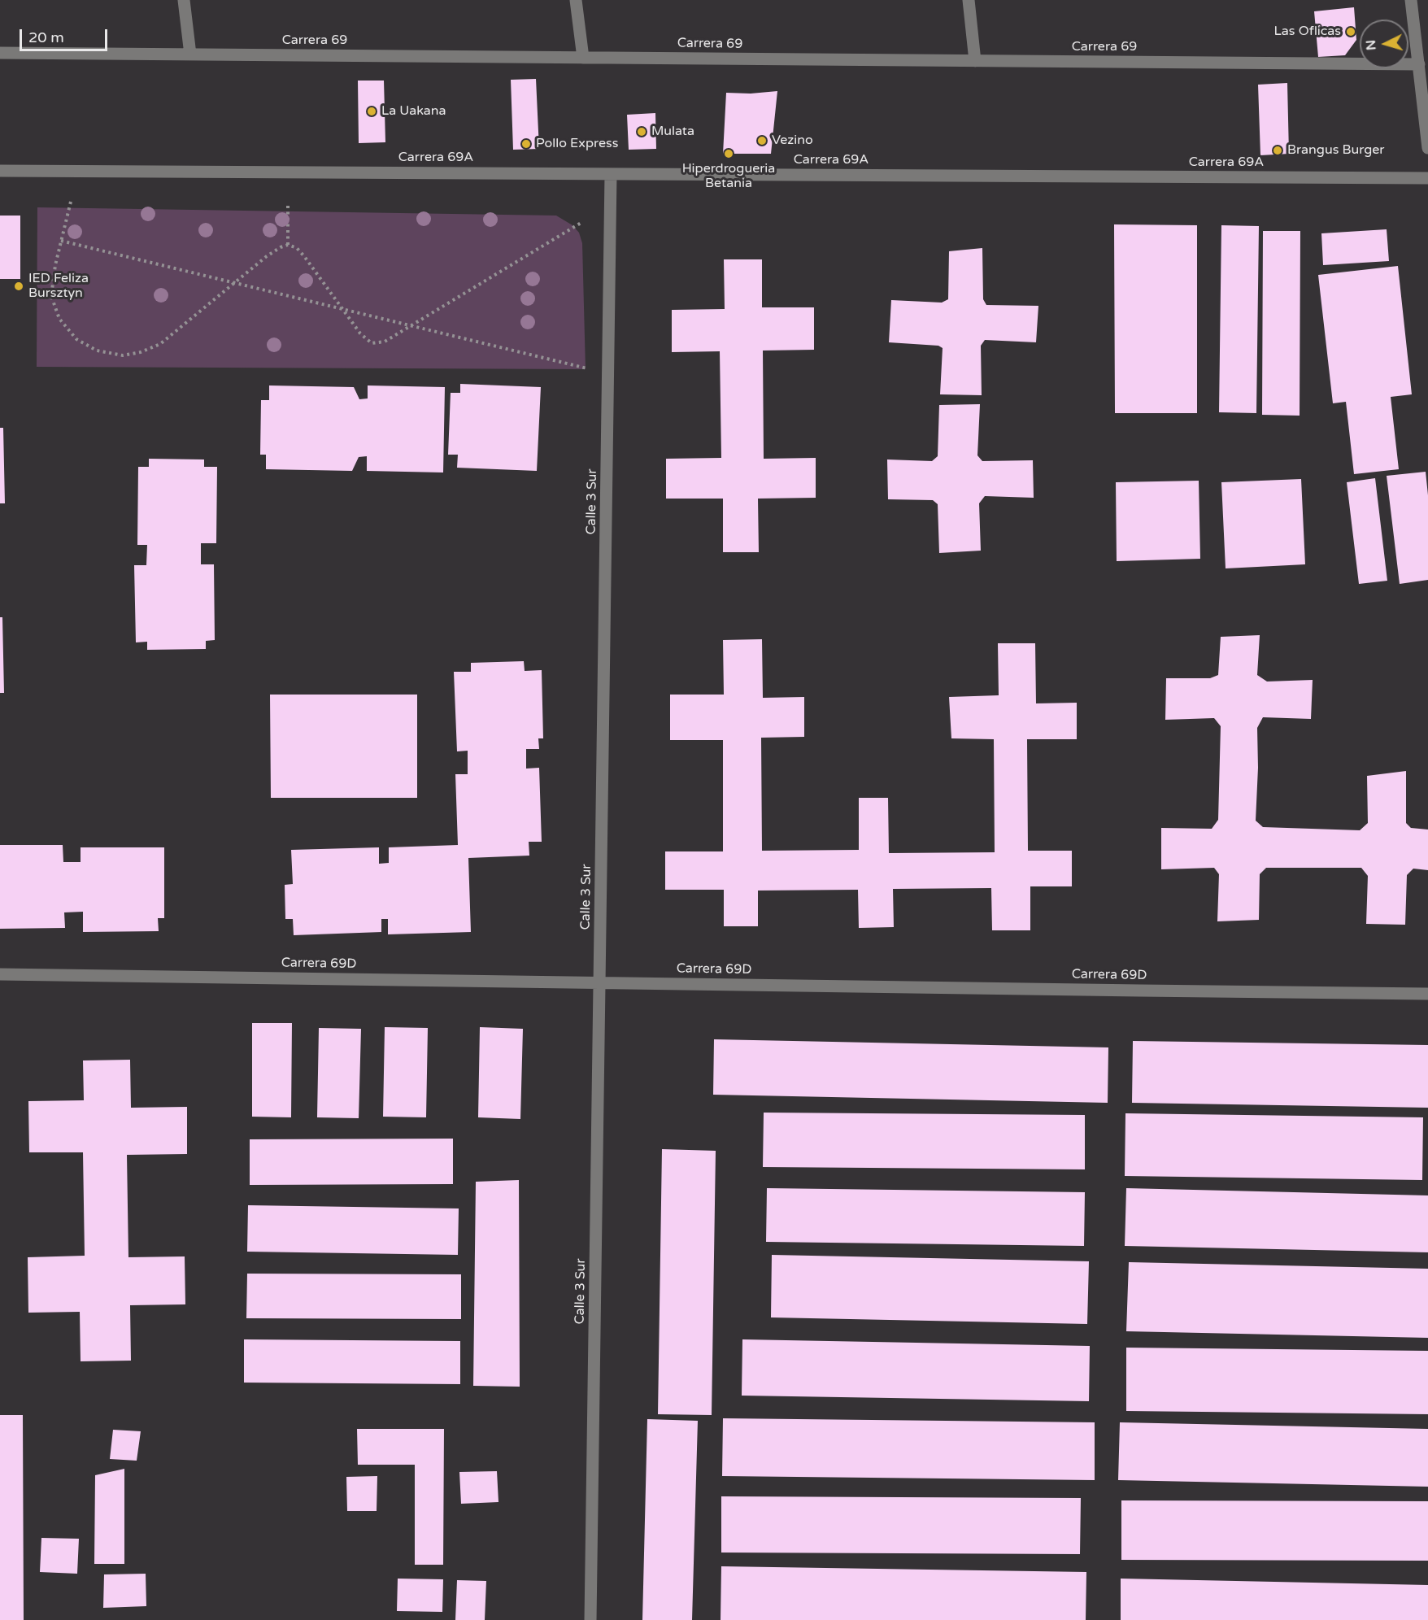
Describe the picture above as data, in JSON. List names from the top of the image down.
{
  "streets": {
    "street": [
      "Carrera 69",
      "Carrera 69A",
      "Calle 3 Sur",
      "Carrera 69D"
    ]
  },
  "crossings": [
    ["Carrera 69A", "Calle 3 Sur"],
    ["Calle 3 Sur", "Carrera 69D"]
  ],
  "places": [
    "Las Oflicas",
    "La Uakana",
    "Mulata",
    "Vezino",
    "Pollo Express",
    "Brangus Burger",
    "Hiperdrogueria Betania",
    "IED Feliza Bursztyn"
  ],
  "scale_bar": "20 m",
  "north": "left"
}
